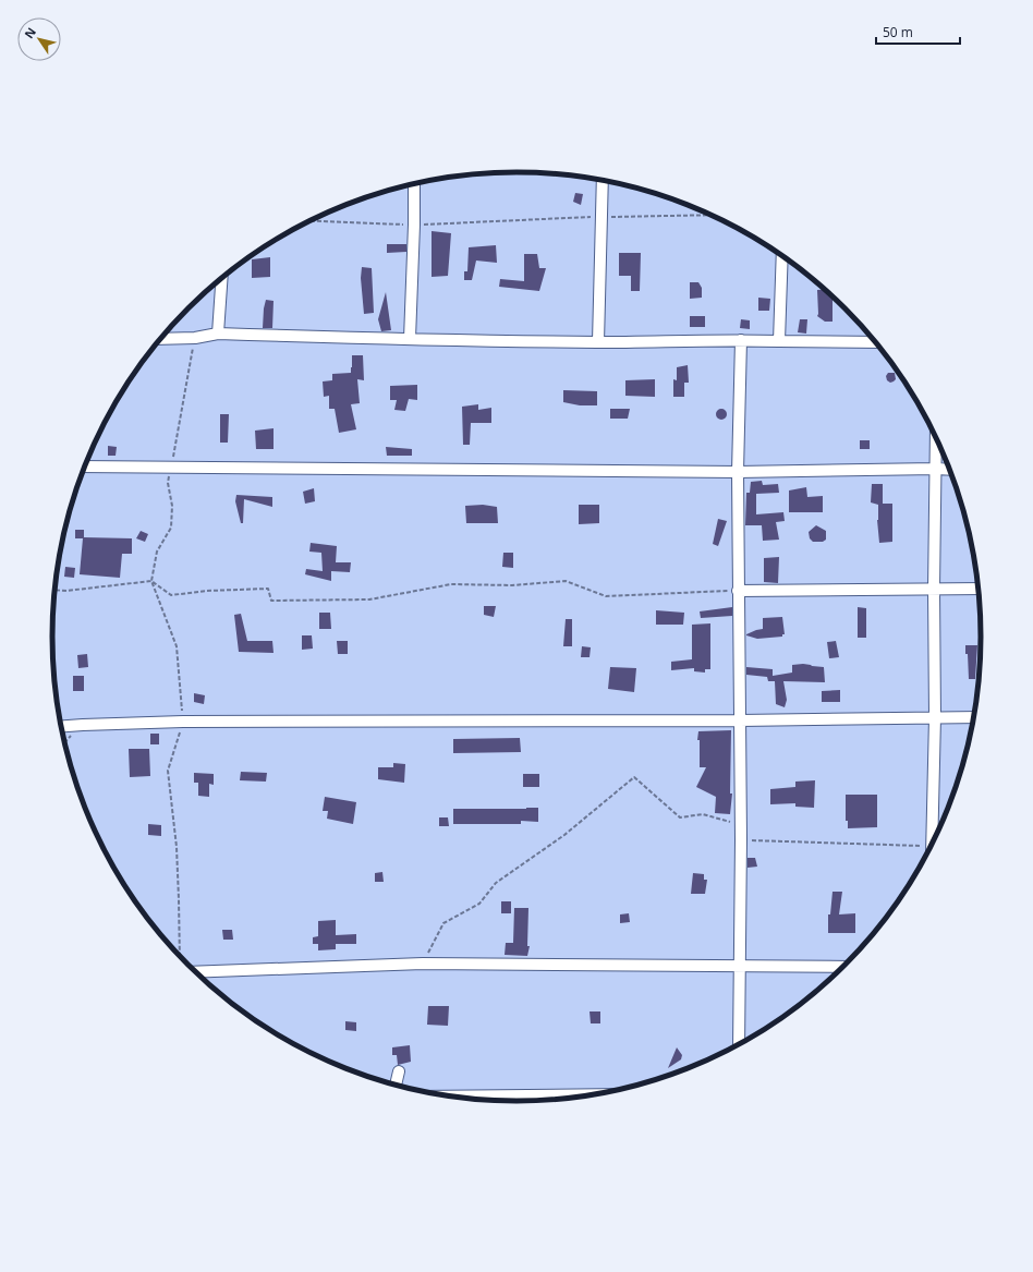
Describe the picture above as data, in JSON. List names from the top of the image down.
{
  "scale_bar": "50 m",
  "north": "top left"
}
